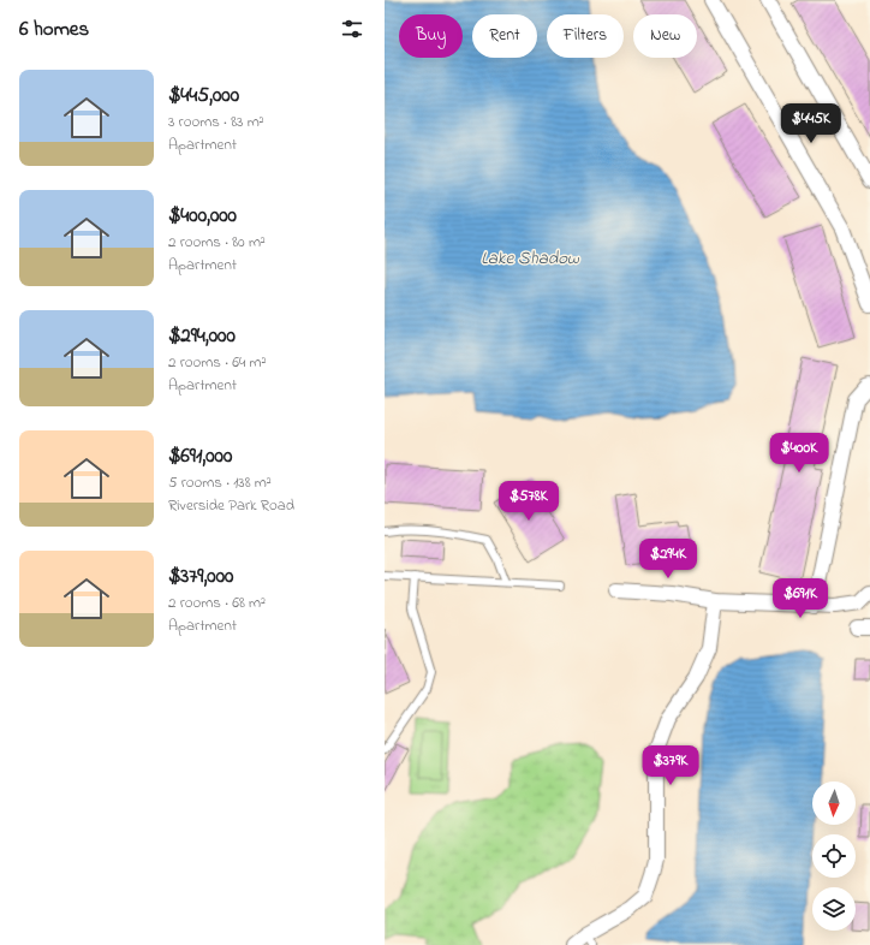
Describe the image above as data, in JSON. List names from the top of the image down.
{
  "water": ["Lake Shadow"],
  "north": "bottom",
  "page": {
    "heading": "6 homes",
    "chip": [
      "Buy",
      "Rent",
      "Filters",
      "New"
    ],
    "list": [
      {
        "name": "$445,000",
        "note": "3 rooms · 83 m² · Apartment"
      },
      {
        "name": "$400,000",
        "note": "2 rooms · 80 m² · Apartment"
      },
      {
        "name": "$294,000",
        "note": "2 rooms · 64 m² · Apartment"
      },
      {
        "name": "$691,000",
        "note": "5 rooms · 138 m² · Riverside Park Road"
      },
      {
        "name": "$379,000",
        "note": "2 rooms · 68 m² · Apartment"
      }
    ],
    "price": [
      "$445K",
      "$400K",
      "$578K",
      "$294K",
      "$691K",
      "$379K"
    ]
  }
}
